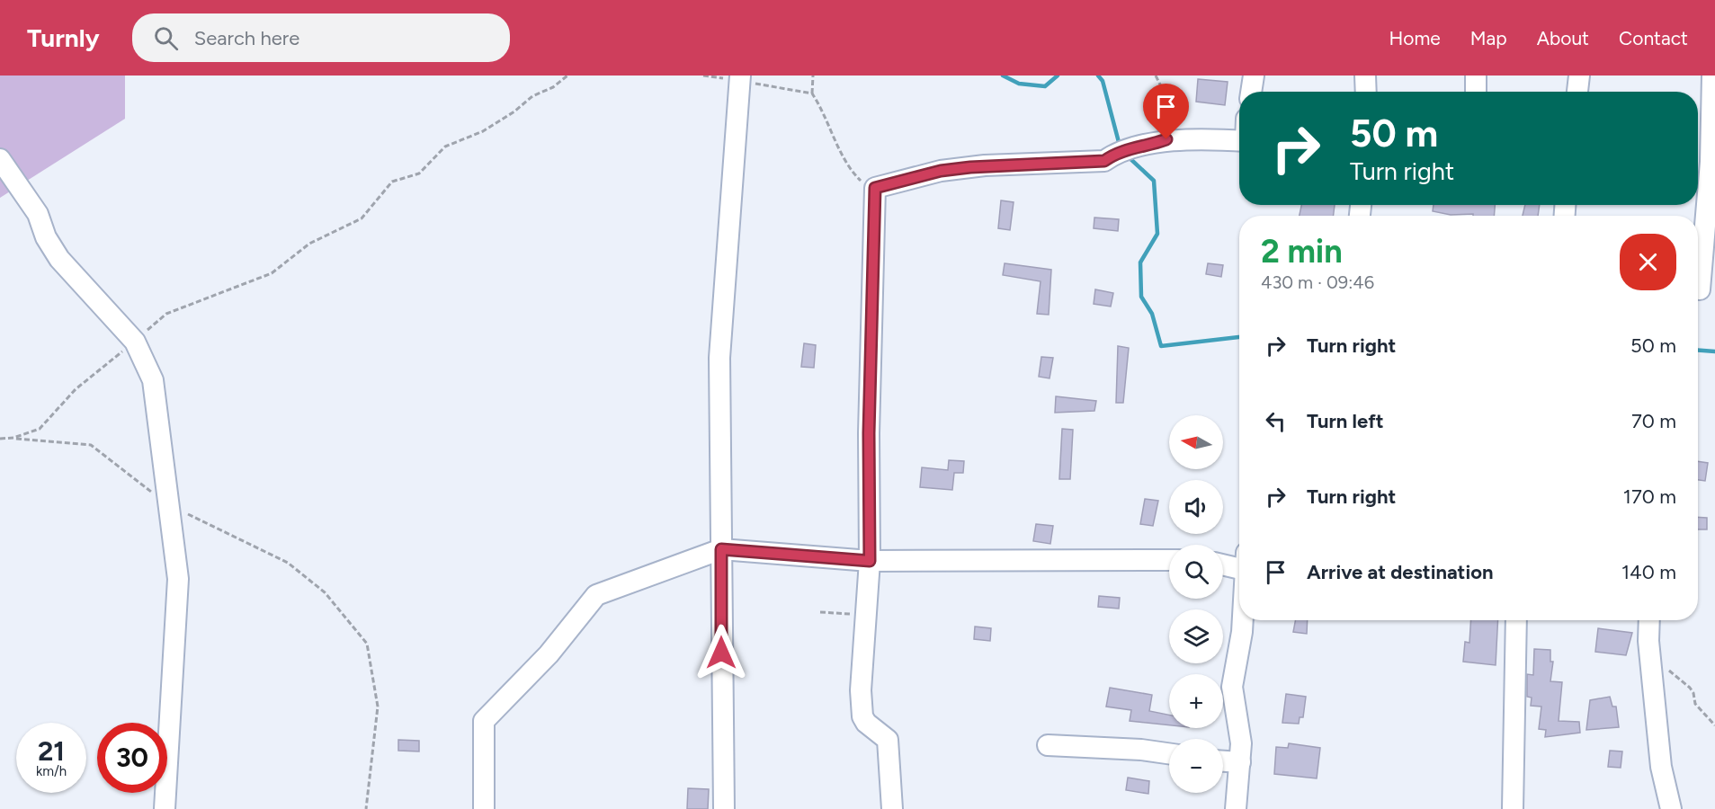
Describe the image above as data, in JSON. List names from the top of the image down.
{
  "north": "left",
  "page": {
    "header": "Turnly",
    "search": "Search here",
    "nav": [
      "Home",
      "Map",
      "About",
      "Contact"
    ],
    "turn": ["50 m", "Turn right"],
    "heading": ["2 min", "430 m · 09:46"],
    "list": [
      {
        "name": "Turn right",
        "value": "50 m"
      },
      {
        "name": "Turn left",
        "value": "70 m"
      },
      {
        "name": "Turn right",
        "value": "170 m"
      },
      {
        "name": "Arrive at destination",
        "value": "140 m"
      }
    ],
    "map_buttons": ["+", "−"],
    "speed": "21 km/h",
    "limit": "30"
  }
}
